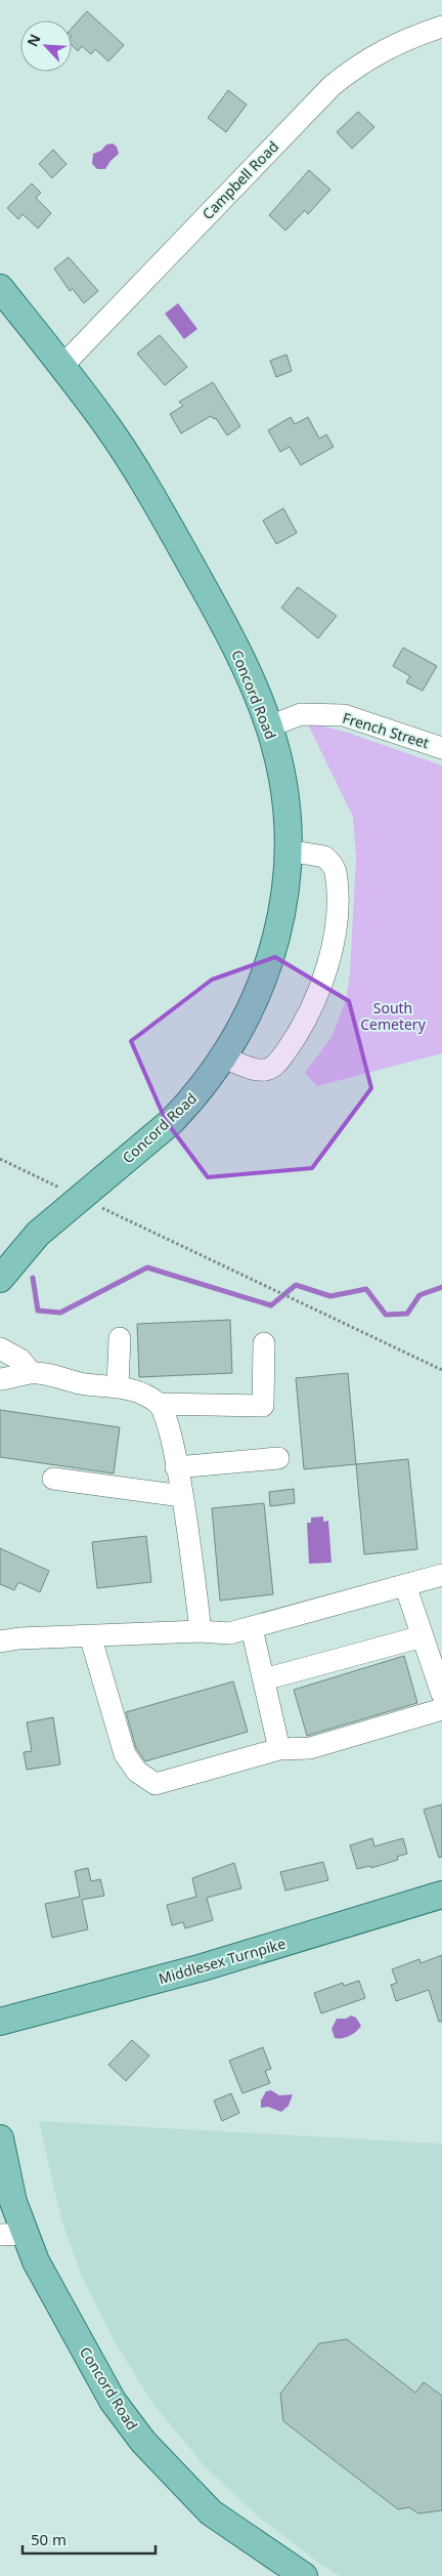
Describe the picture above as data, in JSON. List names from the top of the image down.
{
  "streets": {
    "main road": ["Concord Road", "Middlesex Turnpike"],
    "street": ["Campbell Road", "French Street"]
  },
  "crossings": [
    ["Campbell Road", "Concord Road"],
    ["Concord Road", "French Street"]
  ],
  "parks": ["South Cemetery"],
  "scale_bar": "50 m",
  "north": "top left"
}
